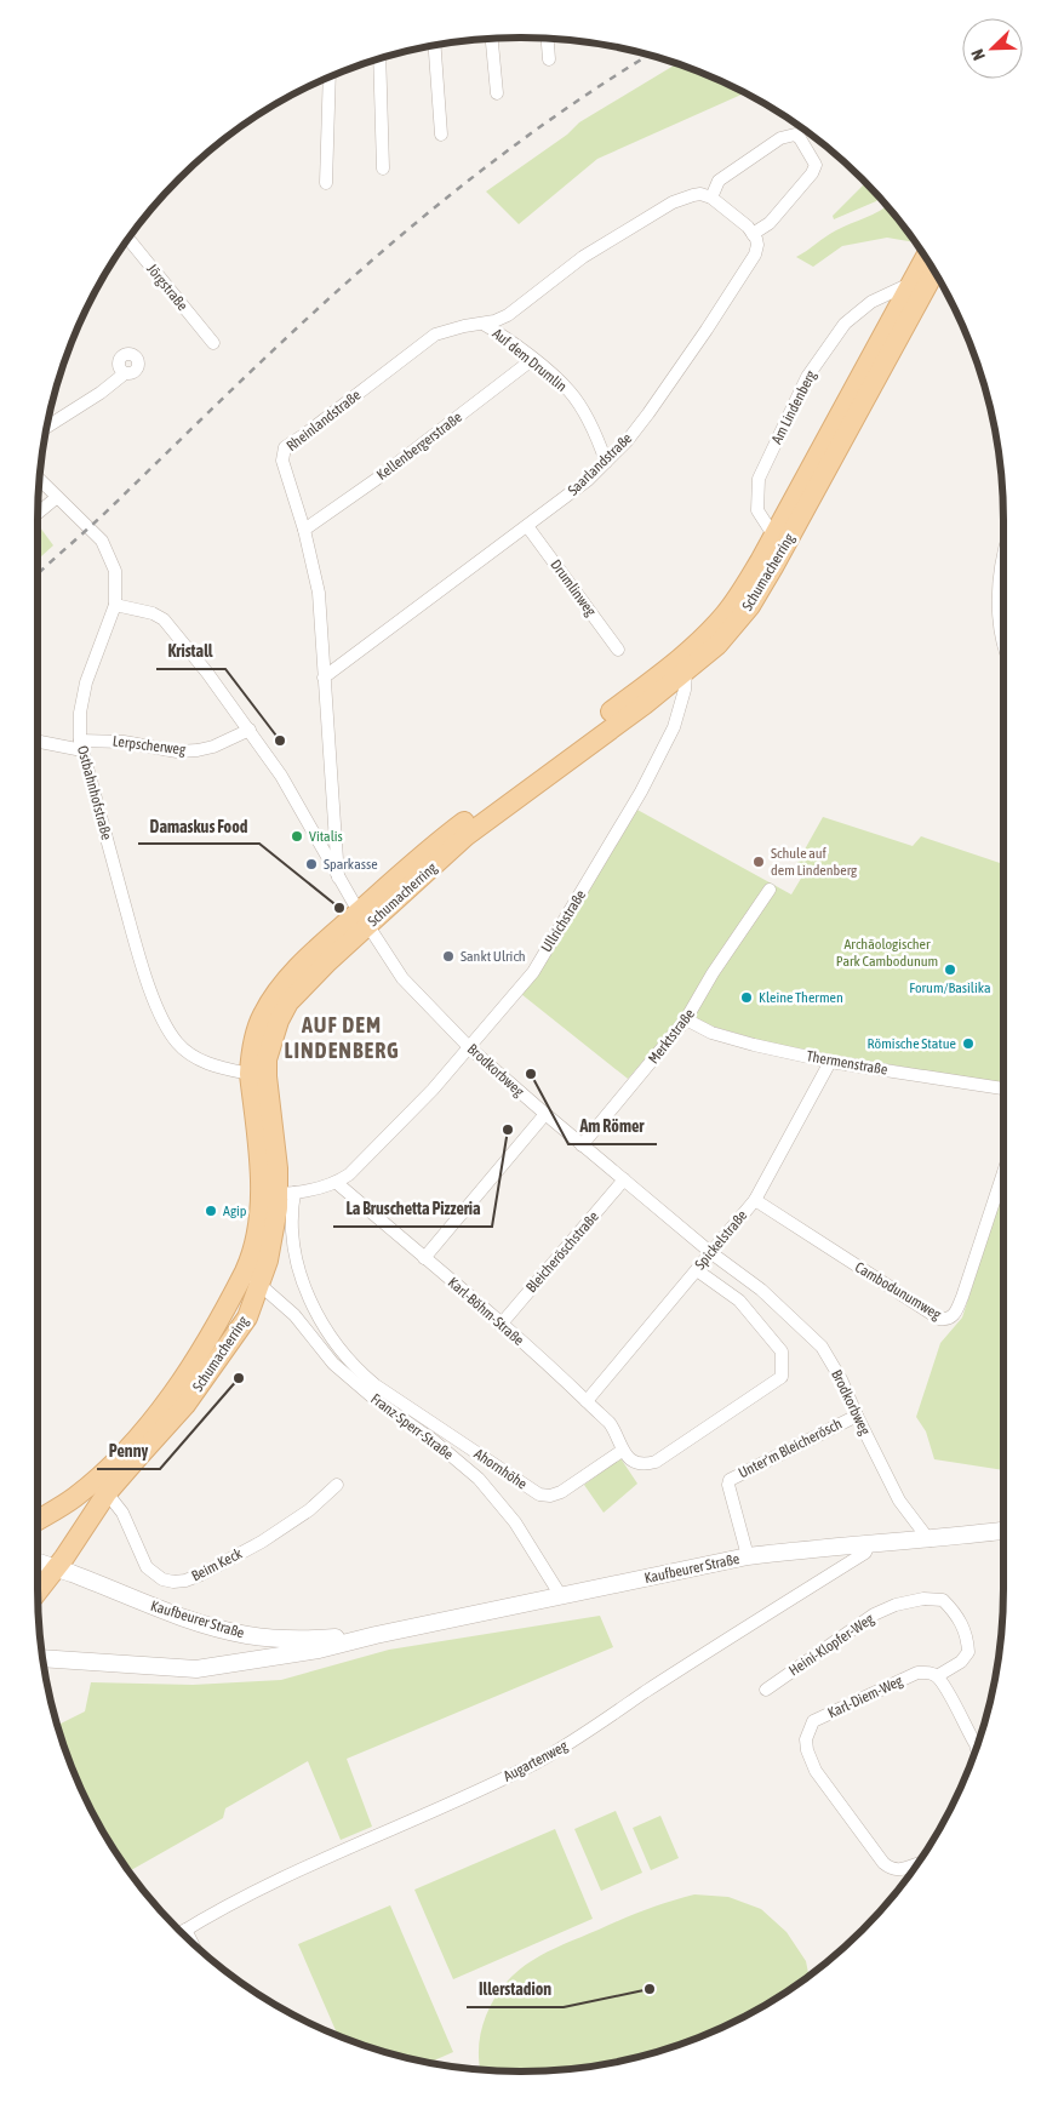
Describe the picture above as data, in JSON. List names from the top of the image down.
{
  "streets": {
    "main road": ["Schumacherring"],
    "street": [
      "Jörgstraße",
      "Auf dem Drumlin",
      "Am Lindenberg",
      "Rheinlandstraße",
      "Kellenbergerstraße",
      "Saarlandstraße",
      "Drumlinweg",
      "Lerpscherweg",
      "Ostbahnhofstraße",
      "Ullrichstraße",
      "Merktstraße",
      "Thermenstraße",
      "Brodkorbweg",
      "Spickelstraße",
      "Bleicheröschstraße",
      "Cambodunumweg",
      "Karl-Böhm-Straße",
      "Franz-Sperr-Straße",
      "Unter'm Bleicherösch",
      "Ahornhöhe",
      "Beim Keck",
      "Kaufbeurer Straße",
      "Heini-Klopfer-Weg",
      "Karl-Diem-Weg",
      "Augartenweg"
    ]
  },
  "crossings": [
    ["Auf dem Drumlin", "Rheinlandstraße"],
    ["Auf dem Drumlin", "Kellenbergerstraße"],
    ["Auf dem Drumlin", "Saarlandstraße"],
    ["Am Lindenberg", "Schumacherring"],
    ["Rheinlandstraße", "Kellenbergerstraße"],
    ["Rheinlandstraße", "Saarlandstraße"],
    ["Rheinlandstraße", "Brodkorbweg"],
    ["Saarlandstraße", "Drumlinweg"],
    ["Schumacherring", "Ostbahnhofstraße"],
    ["Schumacherring", "Ullrichstraße"],
    ["Schumacherring", "Brodkorbweg"],
    ["Schumacherring", "Franz-Sperr-Straße"],
    ["Schumacherring", "Ahornhöhe"],
    ["Schumacherring", "Beim Keck"],
    ["Schumacherring", "Kaufbeurer Straße"],
    ["Lerpscherweg", "Ostbahnhofstraße"],
    ["Lerpscherweg", "Brodkorbweg"],
    ["Ostbahnhofstraße", "Brodkorbweg"],
    ["Ullrichstraße", "Brodkorbweg"],
    ["Ullrichstraße", "Karl-Böhm-Straße"],
    ["Ullrichstraße", "Ahornhöhe"],
    ["Merktstraße", "Thermenstraße"],
    ["Merktstraße", "Brodkorbweg"],
    ["Thermenstraße", "Spickelstraße"],
    ["Brodkorbweg", "Spickelstraße"],
    ["Brodkorbweg", "Bleicheröschstraße"],
    ["Brodkorbweg", "Unter'm Bleicherösch"],
    ["Brodkorbweg", "Kaufbeurer Straße"],
    ["Spickelstraße", "Cambodunumweg"],
    ["Spickelstraße", "Karl-Böhm-Straße"],
    ["Bleicheröschstraße", "Karl-Böhm-Straße"],
    ["Karl-Böhm-Straße", "Ahornhöhe"],
    ["Franz-Sperr-Straße", "Kaufbeurer Straße"],
    ["Unter'm Bleicherösch", "Kaufbeurer Straße"],
    ["Kaufbeurer Straße", "Augartenweg"],
    ["Heini-Klopfer-Weg", "Karl-Diem-Weg"]
  ],
  "districts": ["AUF DEM LINDENBERG"],
  "parks": ["Archäologischer Park Cambodunum"],
  "places": [
    "Kristall",
    "Vitalis",
    "Schule auf dem Lindenberg",
    "Sparkasse",
    "Damaskus Food",
    "Sankt Ulrich",
    "Forum/Basilika",
    "Kleine Thermen",
    "Römische Statue",
    "Am Römer",
    "La Bruschetta Pizzeria",
    "Agip",
    "Penny",
    "Illerstadion"
  ],
  "north": "bottom left"
}
